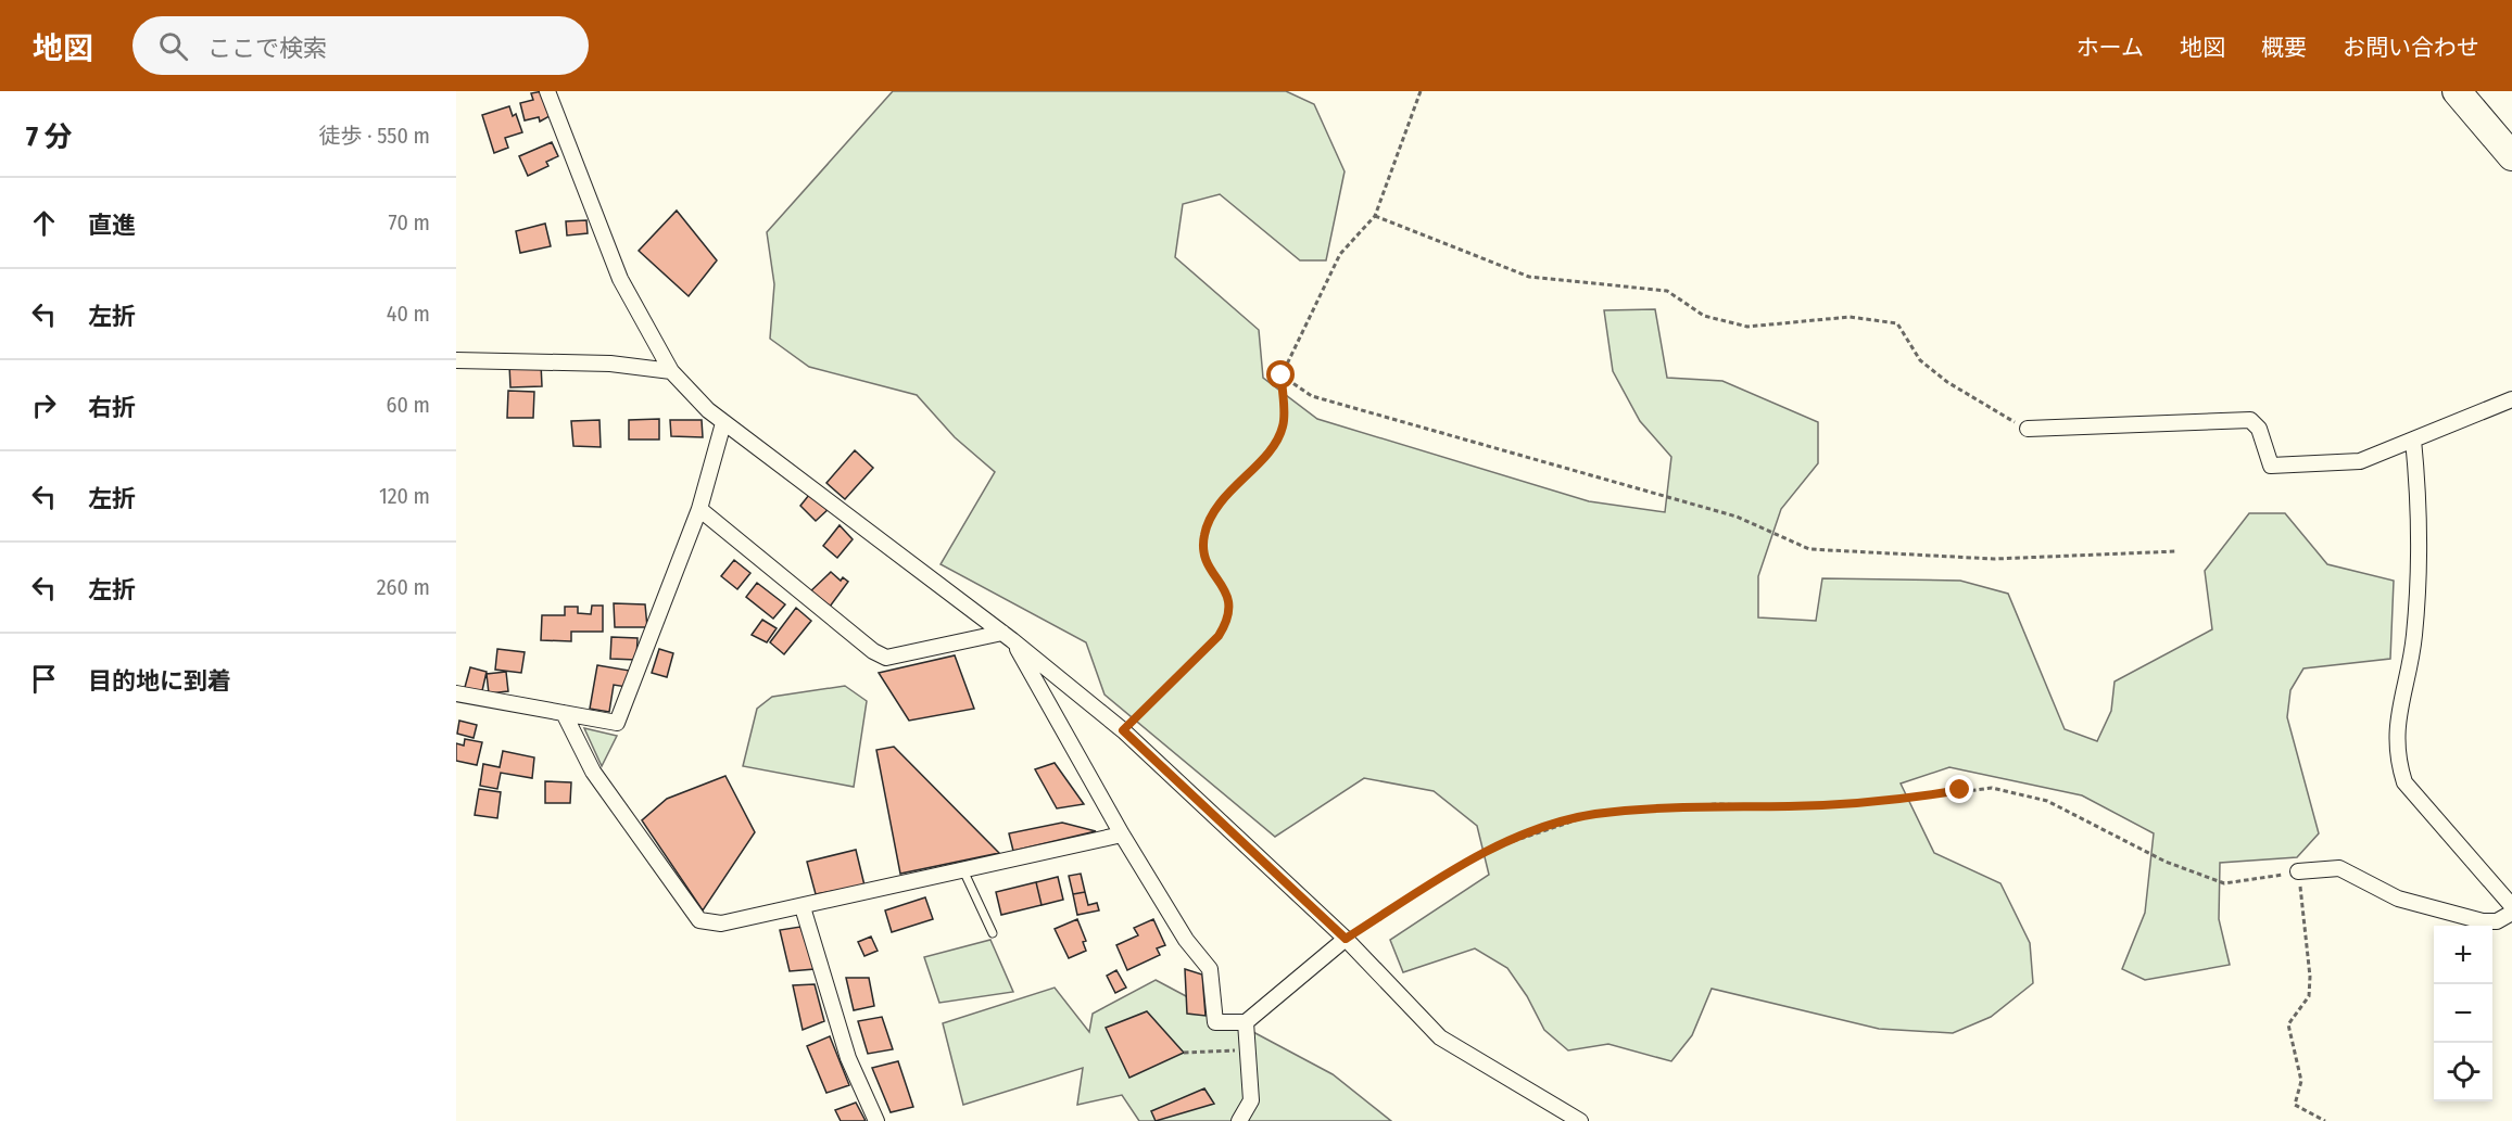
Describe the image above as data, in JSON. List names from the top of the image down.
{
  "page": {
    "header": "地図",
    "search": "ここで検索",
    "nav": [
      "ホーム",
      "地図",
      "概要",
      "お問い合わせ"
    ],
    "heading": ["7 分", "徒歩 · 550 m"],
    "list": [
      ["直進", "70 m"],
      ["左折", "40 m"],
      ["右折", "60 m"],
      ["左折", "120 m"],
      ["左折", "260 m"],
      "目的地に到着"
    ],
    "map_buttons": ["+", "−"]
  }
}
